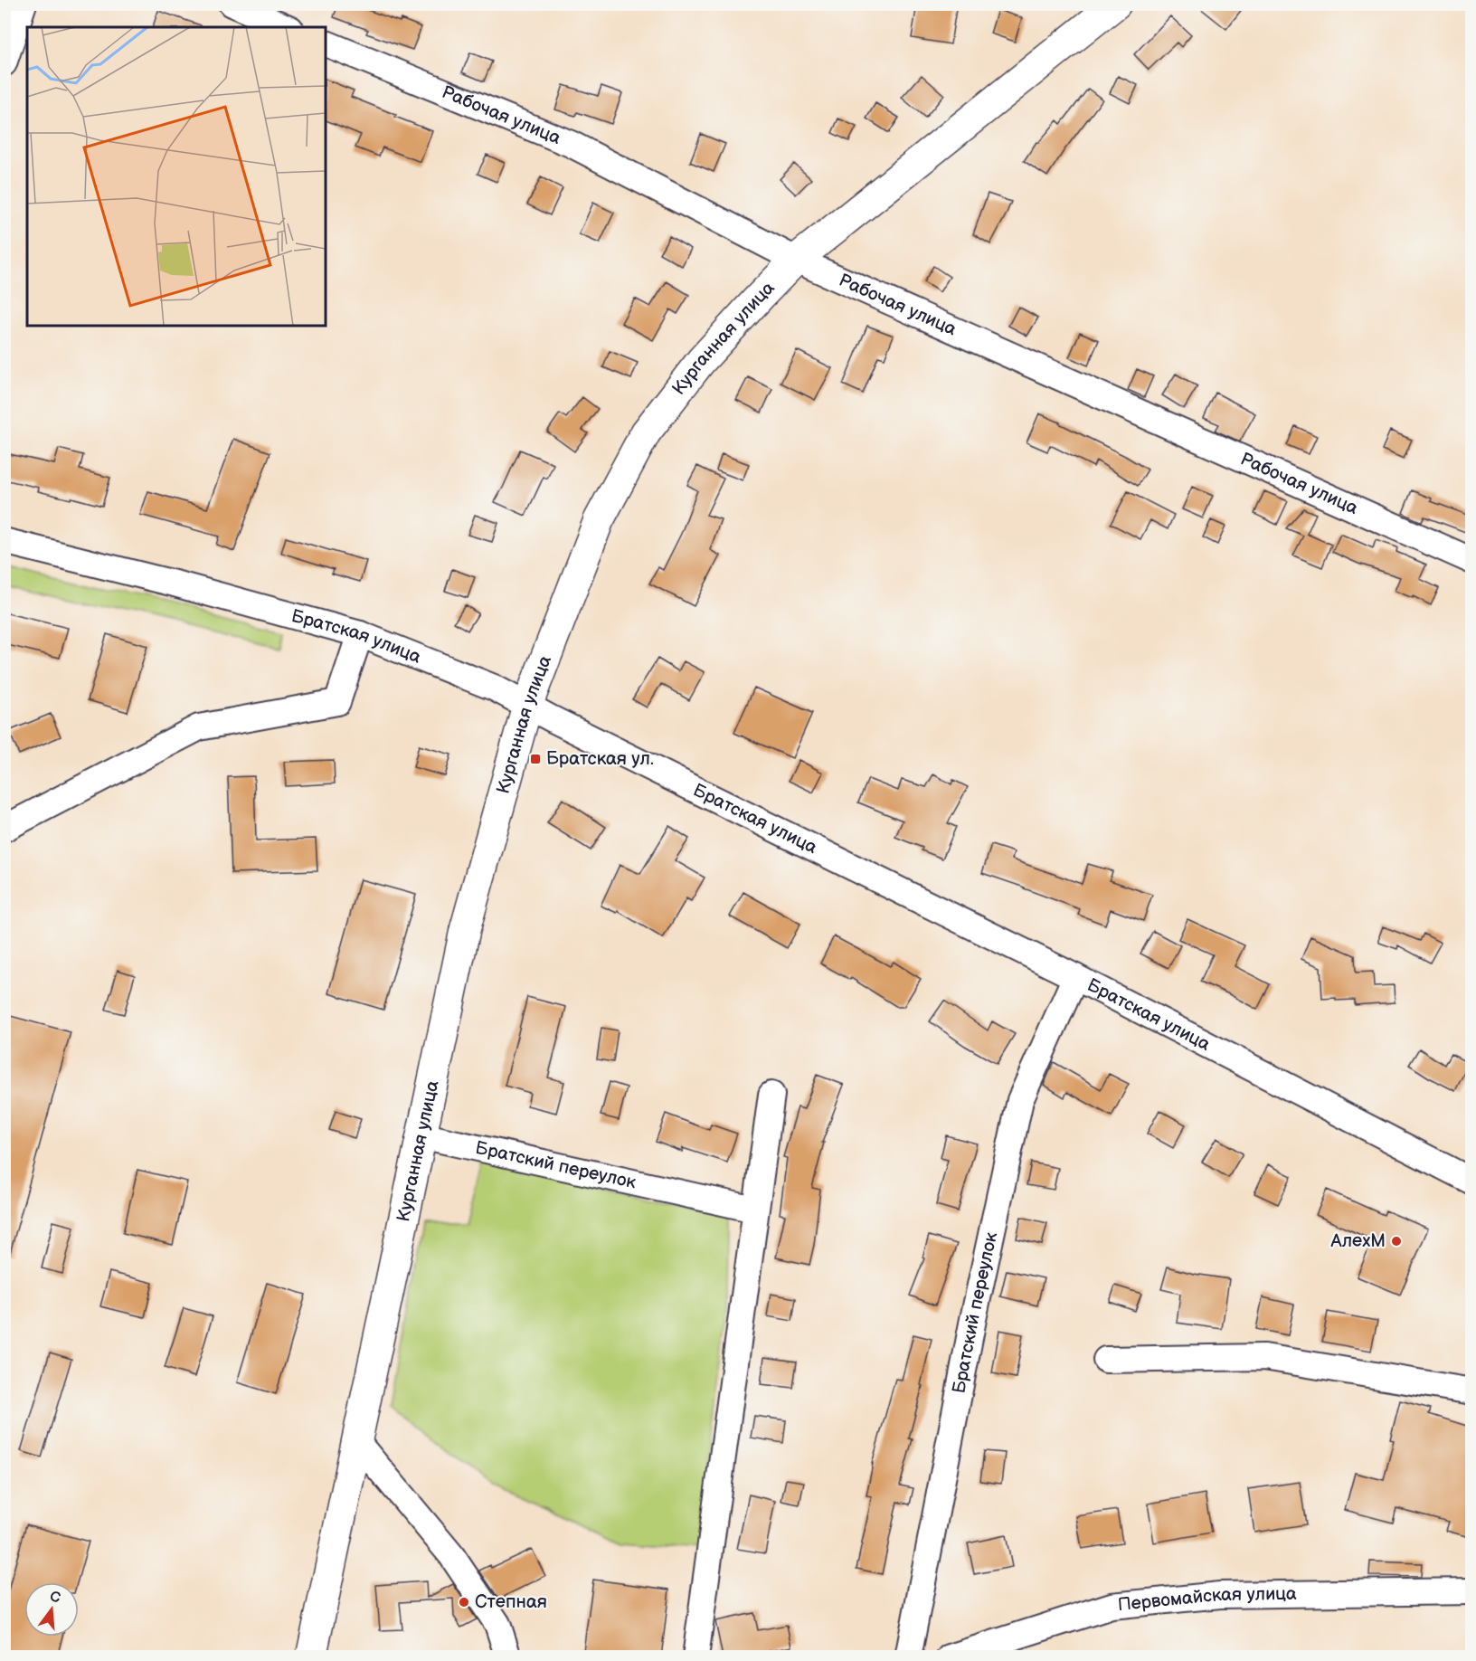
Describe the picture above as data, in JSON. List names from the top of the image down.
{
  "streets": {
    "main road": ["Курганная улица"],
    "street": [
      "Рабочая улица",
      "Братская улица",
      "Братский переулок",
      "Первомайская улица"
    ]
  },
  "crossings": [
    ["Рабочая улица", "Курганная улица"],
    ["Курганная улица", "Братская улица"],
    ["Курганная улица", "Братский переулок"],
    ["Братская улица", "Братский переулок"]
  ],
  "places": {
    "transit": ["Братская ул."],
    "other": ["АлехМ", "Степная"]
  },
  "north": "top"
}
